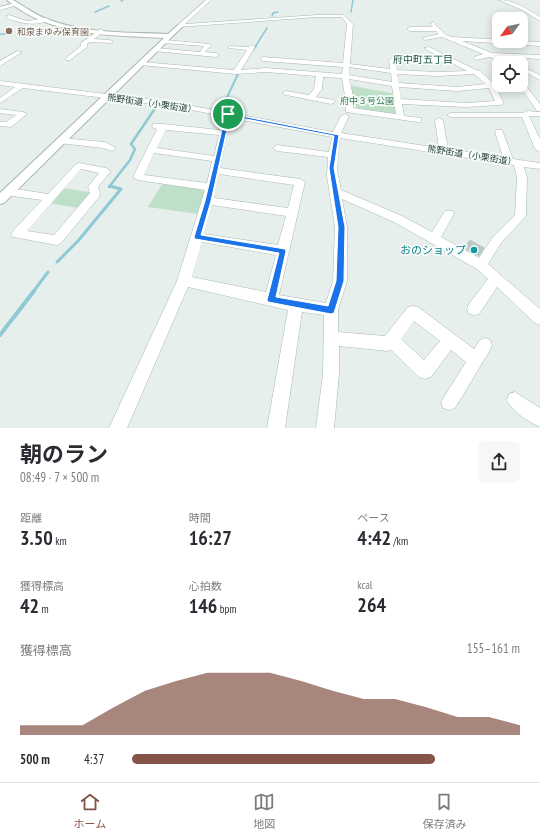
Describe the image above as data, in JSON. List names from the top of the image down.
{
  "streets": {
    "street": ["熊野街道（小栗街道）"]
  },
  "districts": ["府中町五丁目"],
  "parks": ["府中３号公園"],
  "places": ["和泉まゆみ保育園", "おのショップ"],
  "north": "bottom left",
  "page": {
    "heading": ["朝のラン", "08:49 · 7 × 500 m"],
    "stats": [
      ["距離", "3.50 km"],
      ["時間", "16:27"],
      ["ペース", "4:42 /km"],
      ["獲得標高", "42 m"],
      ["心拍数", "146 bpm"],
      ["kcal", "264"]
    ],
    "chart": ["獲得標高", "155–161 m"],
    "list": [
      {
        "name": "500 m",
        "note": "4:37"
      }
    ],
    "tabs": ["ホーム", "地図", "保存済み"]
  }
}
